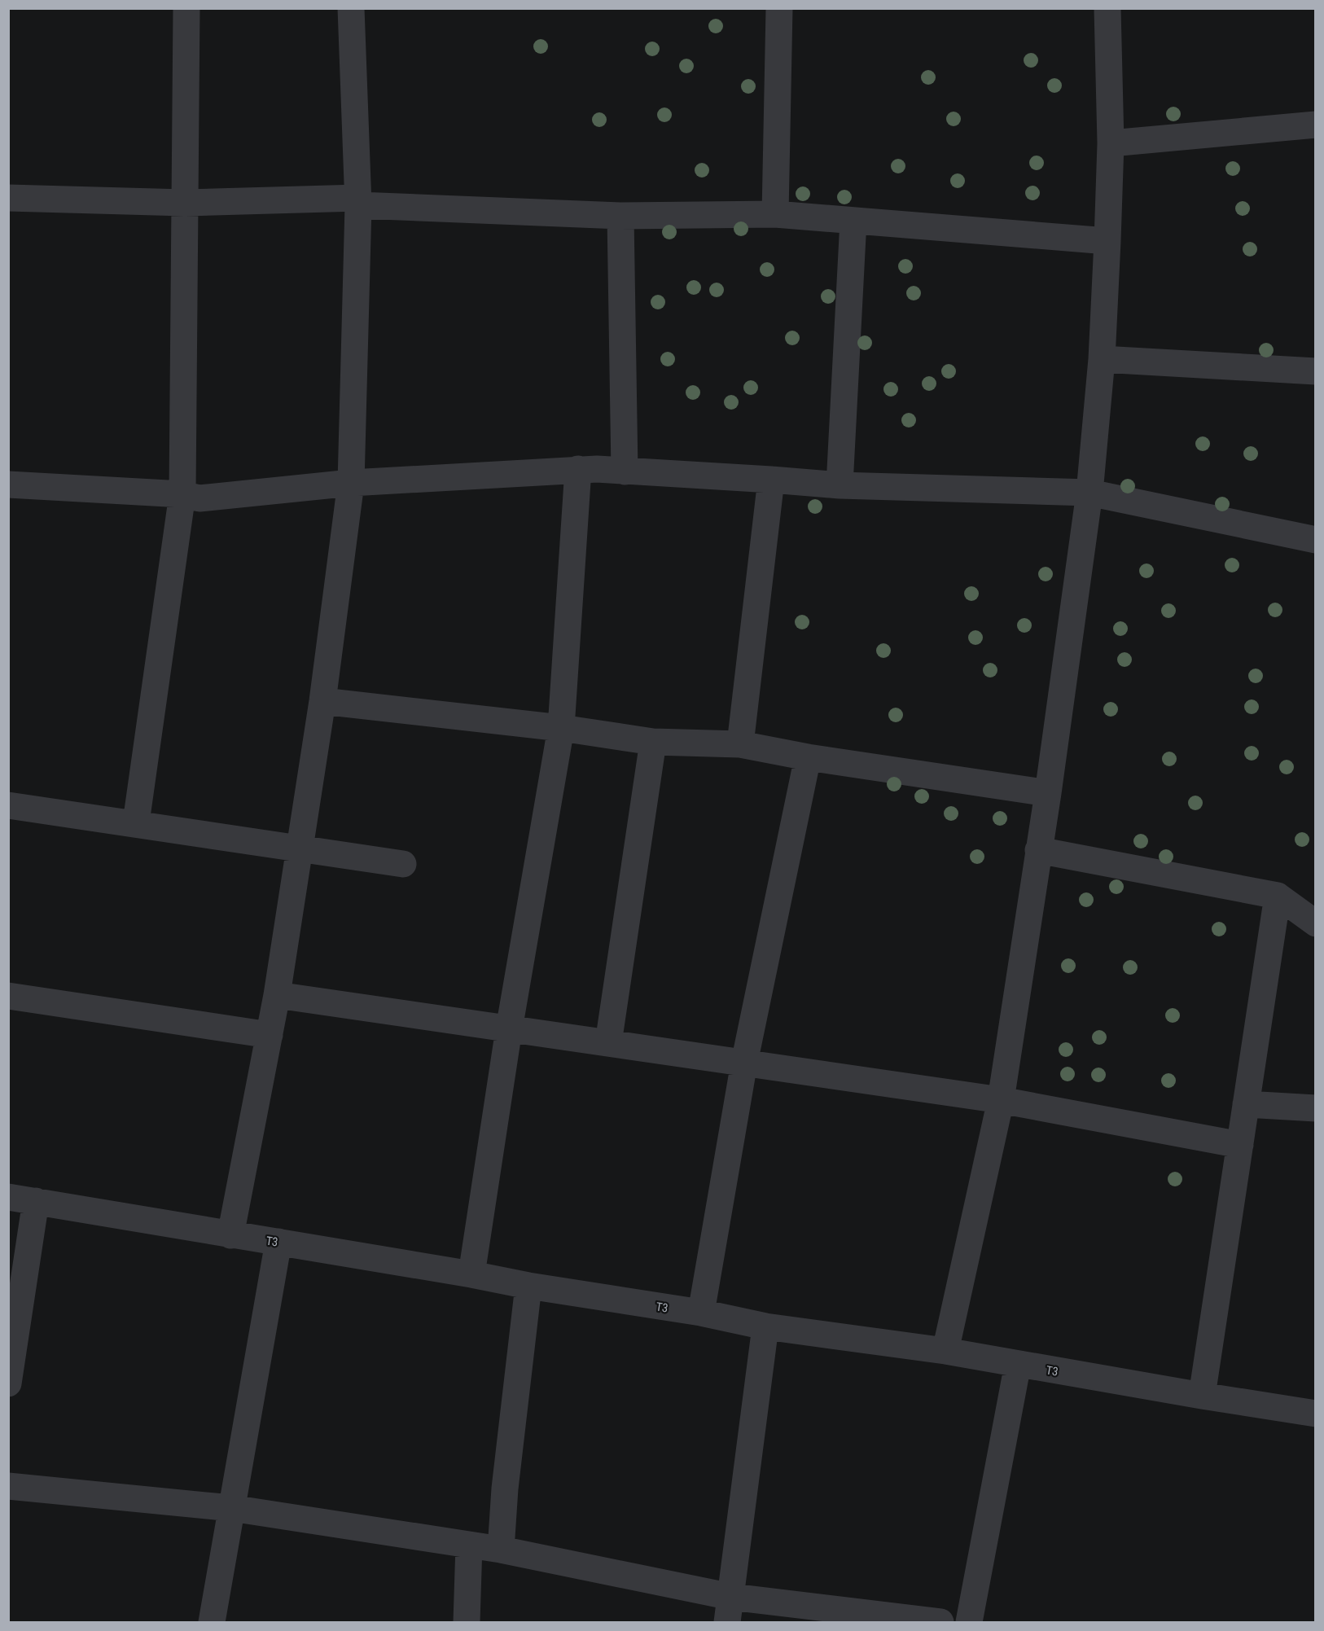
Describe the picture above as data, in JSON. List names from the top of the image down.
{
  "streets": {
    "street": ["T3"]
  }
}
